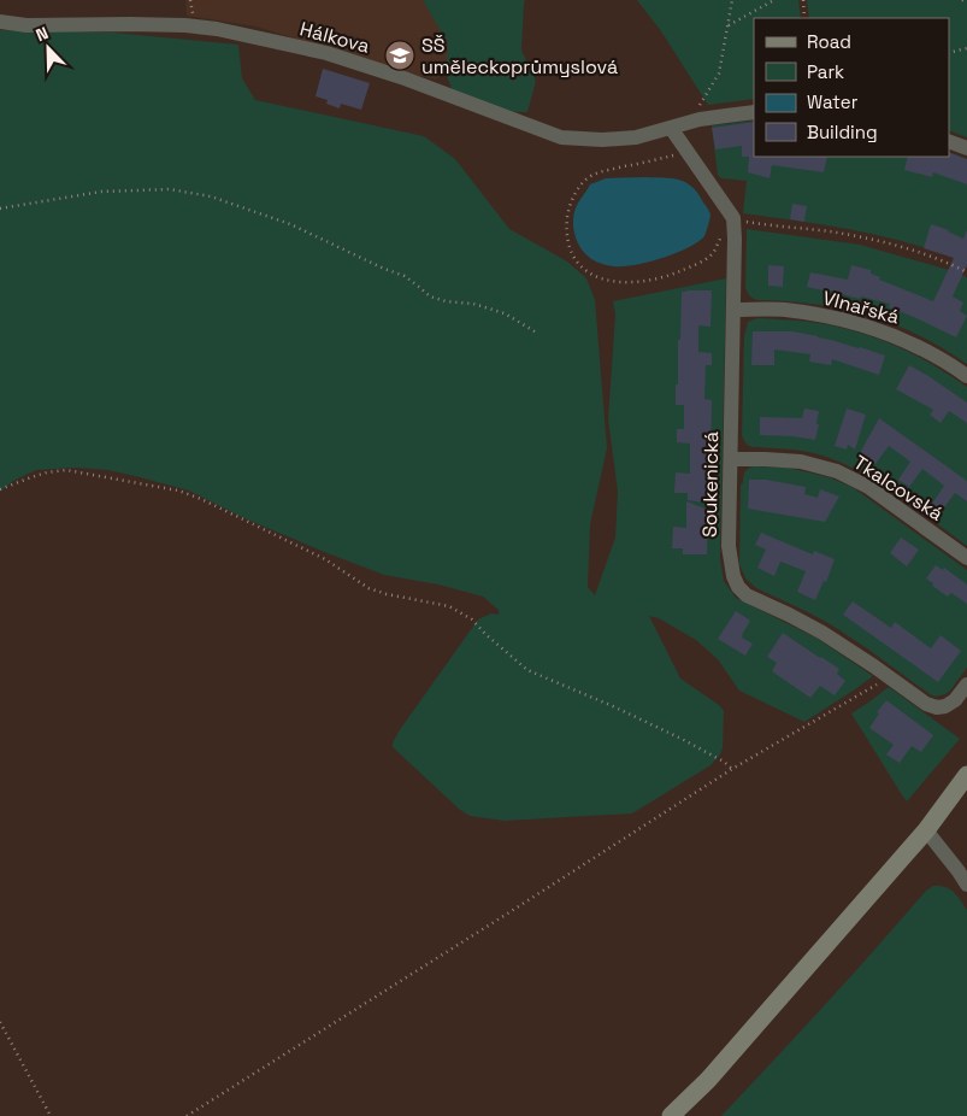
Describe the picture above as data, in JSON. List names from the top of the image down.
{
  "streets": {
    "street": [
      "Hálkova",
      "Vlnařská",
      "Soukenická",
      "Tkalcovská"
    ]
  },
  "crossings": [
    ["Vlnařská", "Soukenická"],
    ["Soukenická", "Tkalcovská"]
  ],
  "places": {
    "school or university": ["SŠ uměleckoprůmyslová"]
  },
  "legend": [
    "Road",
    "Park",
    "Water",
    "Building"
  ],
  "north": "top left"
}
